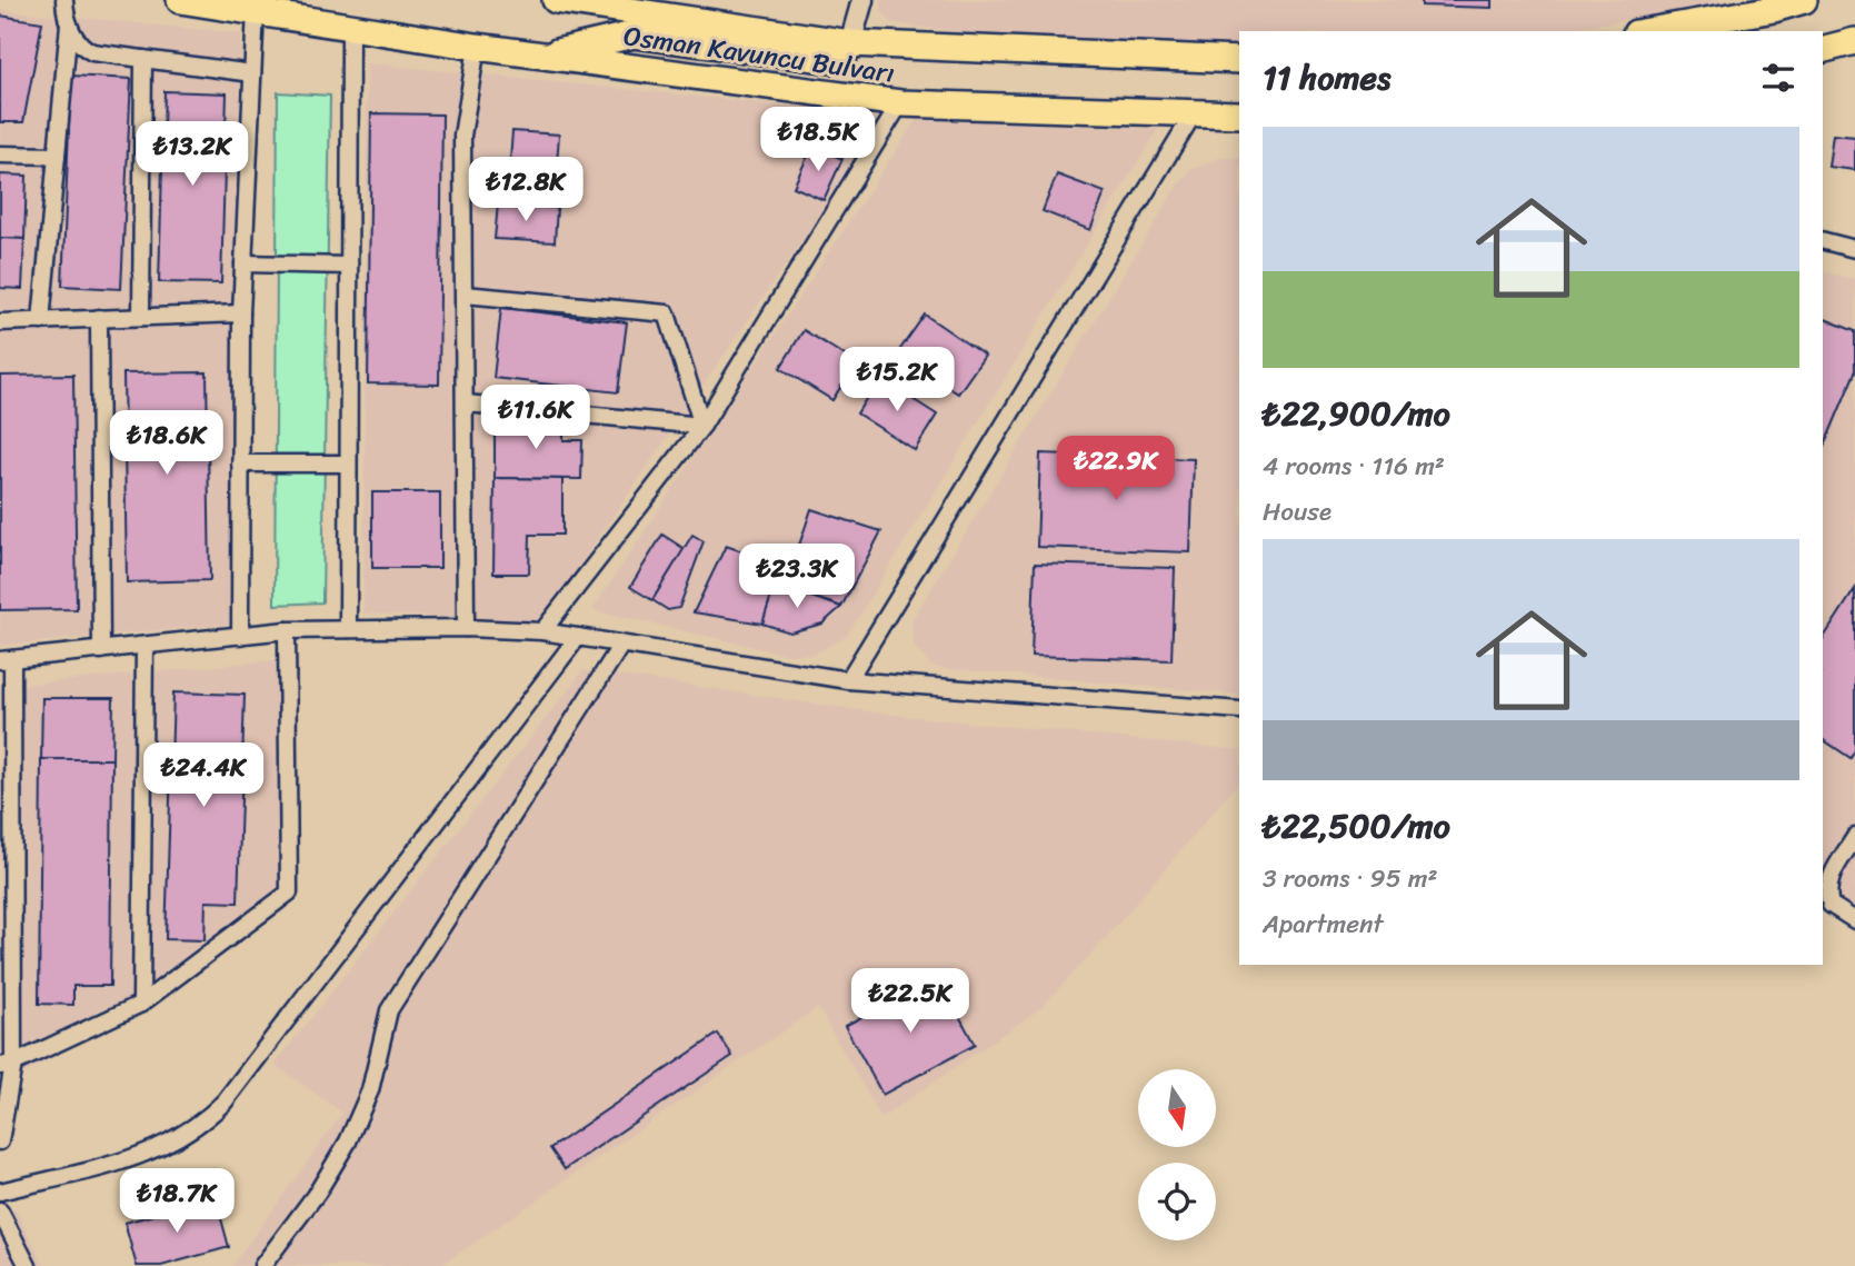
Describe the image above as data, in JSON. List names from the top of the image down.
{
  "streets": {
    "highway": ["Osman Kavuncu Bulvarı"]
  },
  "north": "bottom",
  "page": {
    "heading": "11 homes",
    "price": [
      "₺18.5K",
      "₺13.2K",
      "₺12.8K",
      "₺15.2K",
      "₺11.6K",
      "₺18.6K",
      "₺22.9K",
      "₺23.3K",
      "₺24.4K",
      "₺22.5K",
      "₺18.7K"
    ],
    "list": [
      {
        "name": "₺22,900/mo",
        "note": "4 rooms · 116 m² · House"
      },
      {
        "name": "₺22,500/mo",
        "note": "3 rooms · 95 m² · Apartment"
      }
    ]
  }
}
